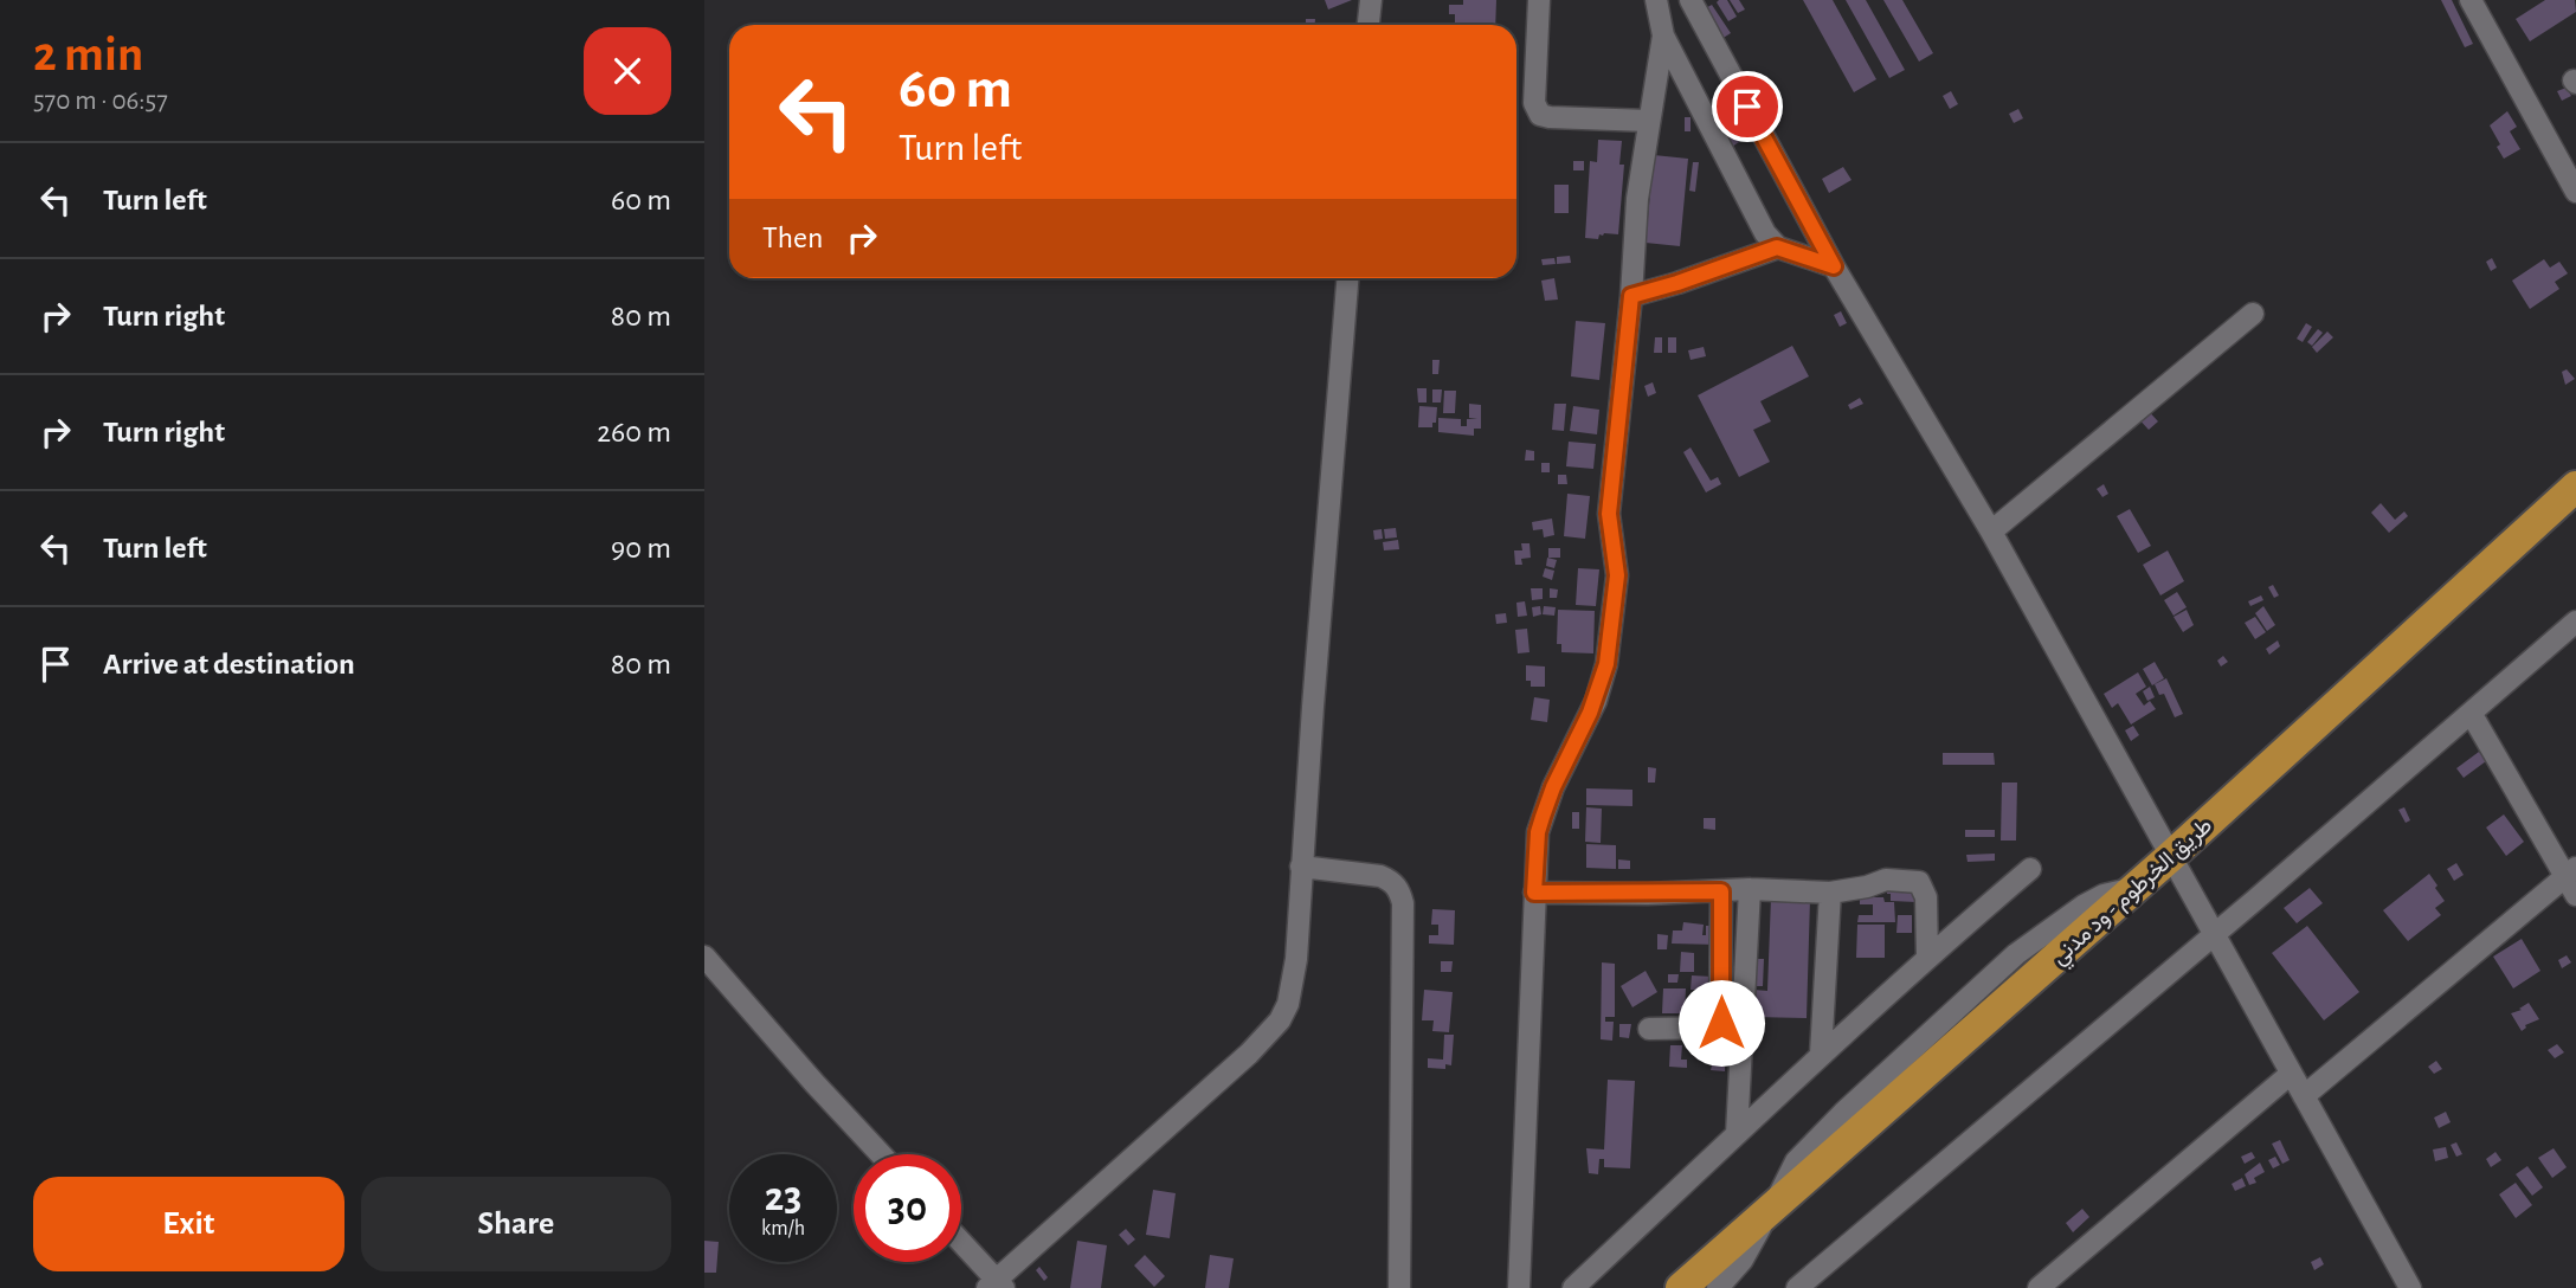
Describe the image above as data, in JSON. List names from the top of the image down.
{
  "streets": {
    "highway": ["طريق الخرطوم - ود مدني"]
  },
  "page": {
    "heading": ["2 min", "570 m · 06:57"],
    "turn": ["60 m", "Turn left"],
    "list": [
      {
        "name": "Turn left",
        "value": "60 m"
      },
      {
        "name": "Turn right",
        "value": "80 m"
      },
      {
        "name": "Turn right",
        "value": "260 m"
      },
      {
        "name": "Turn left",
        "value": "90 m"
      },
      {
        "name": "Arrive at destination",
        "value": "80 m"
      }
    ],
    "then": "Then",
    "speed": "23 km/h",
    "limit": "30",
    "buttons": ["Exit", "Share"]
  }
}
